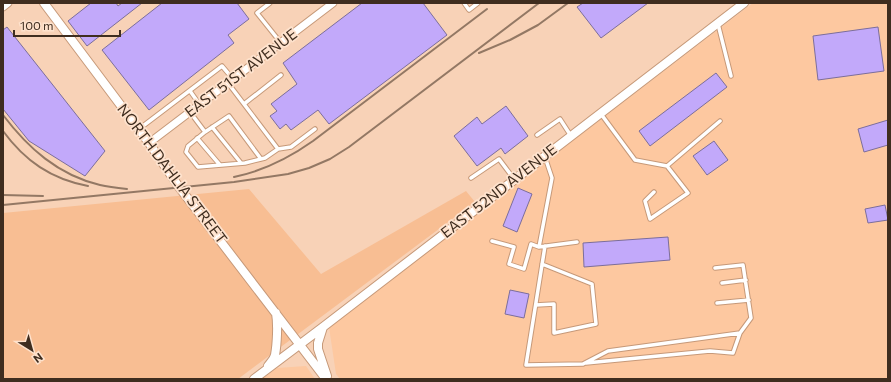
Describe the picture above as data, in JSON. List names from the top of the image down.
{
  "streets": {
    "street": ["EAST 51ST AVENUE", "NORTH DAHLIA STREET", "EAST 52ND AVENUE"]
  },
  "crossings": [
    ["EAST 51ST AVENUE", "NORTH DAHLIA STREET"],
    ["NORTH DAHLIA STREET", "EAST 52ND AVENUE"]
  ],
  "scale_bar": "100 m",
  "north": "bottom right"
}
